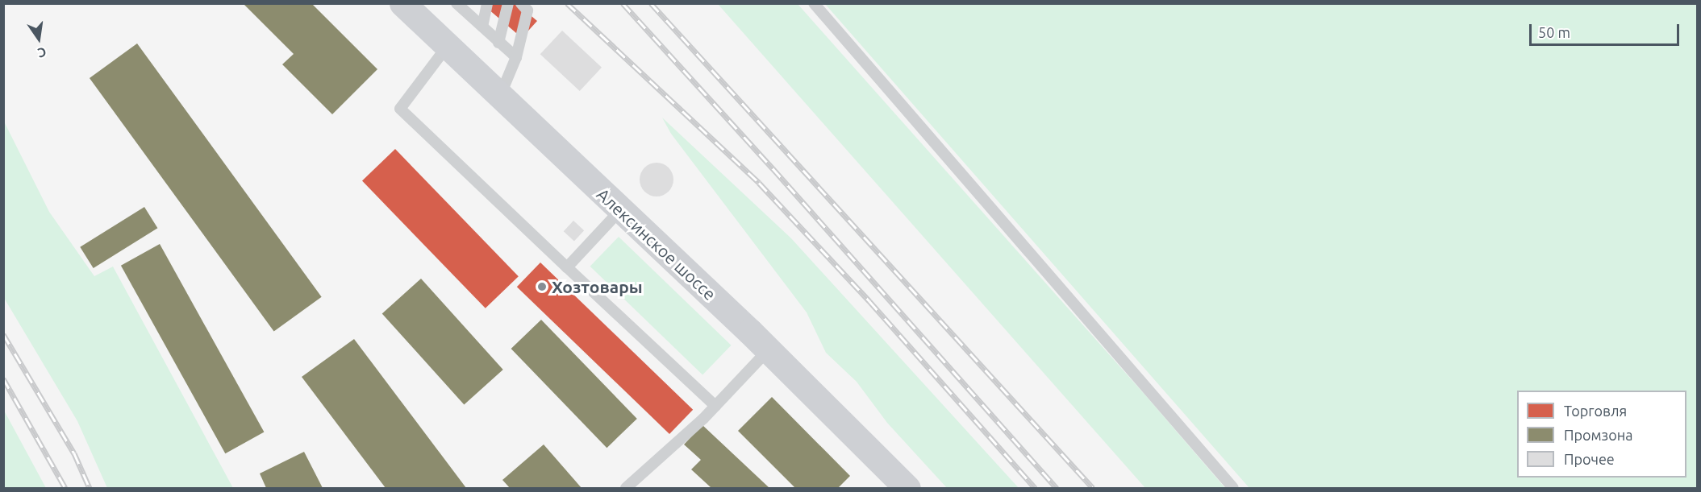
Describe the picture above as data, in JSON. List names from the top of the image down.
{
  "streets": {
    "main road": ["Алексинское шоссе"]
  },
  "places": ["Хозтовары"],
  "legend": ["Торговля", "Промзона", "Прочее"],
  "scale_bar": "50 m",
  "north": "bottom"
}
